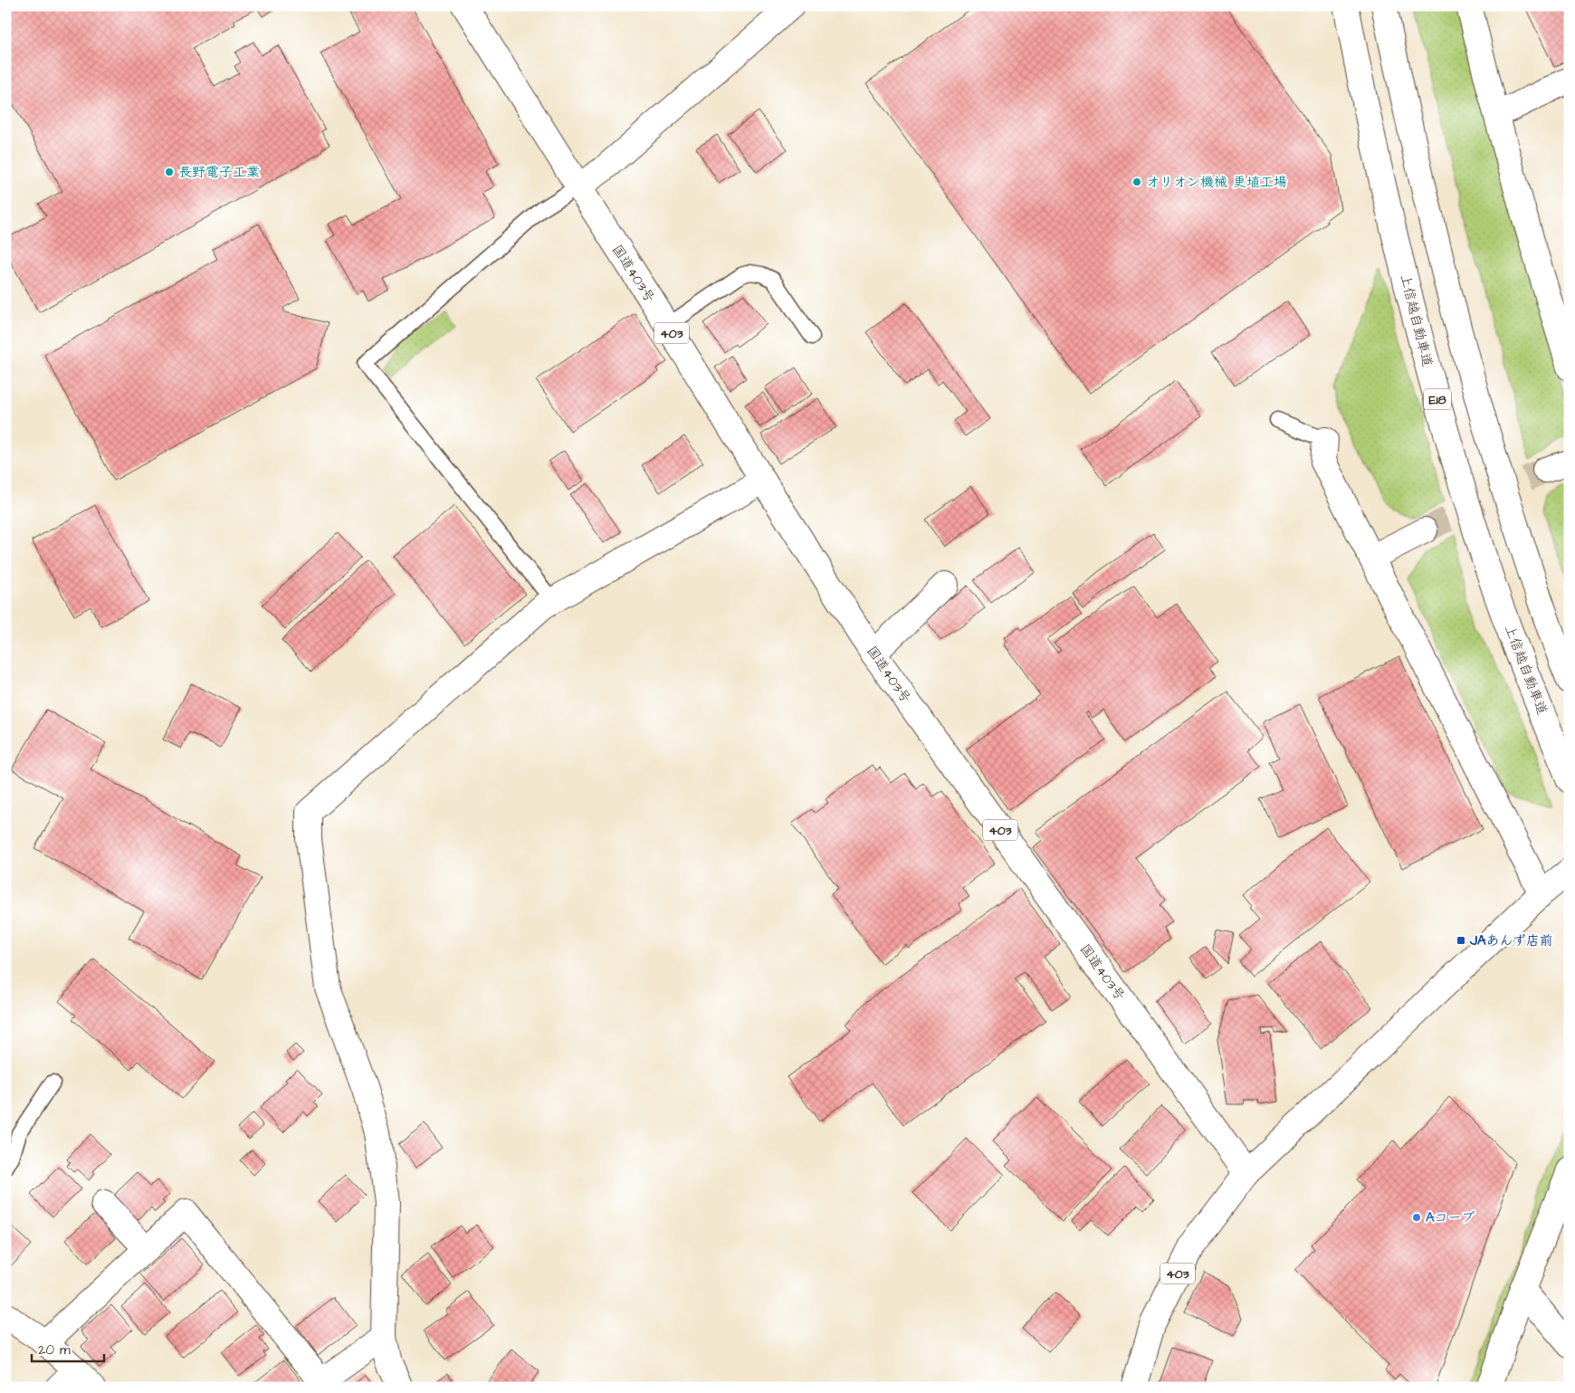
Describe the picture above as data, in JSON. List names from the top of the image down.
{
  "streets": {
    "main road": [
      "国道403号",
      "上信越自動車道",
      "403",
      "E18"
    ]
  },
  "crossings": [
    ["国道403号", "403"]
  ],
  "places": {
    "other": ["長野電子工業", "オリオン機械 更埴工場", "Aコープ"],
    "transit": ["JAあんず店前"]
  },
  "scale_bar": "20 m"
}
